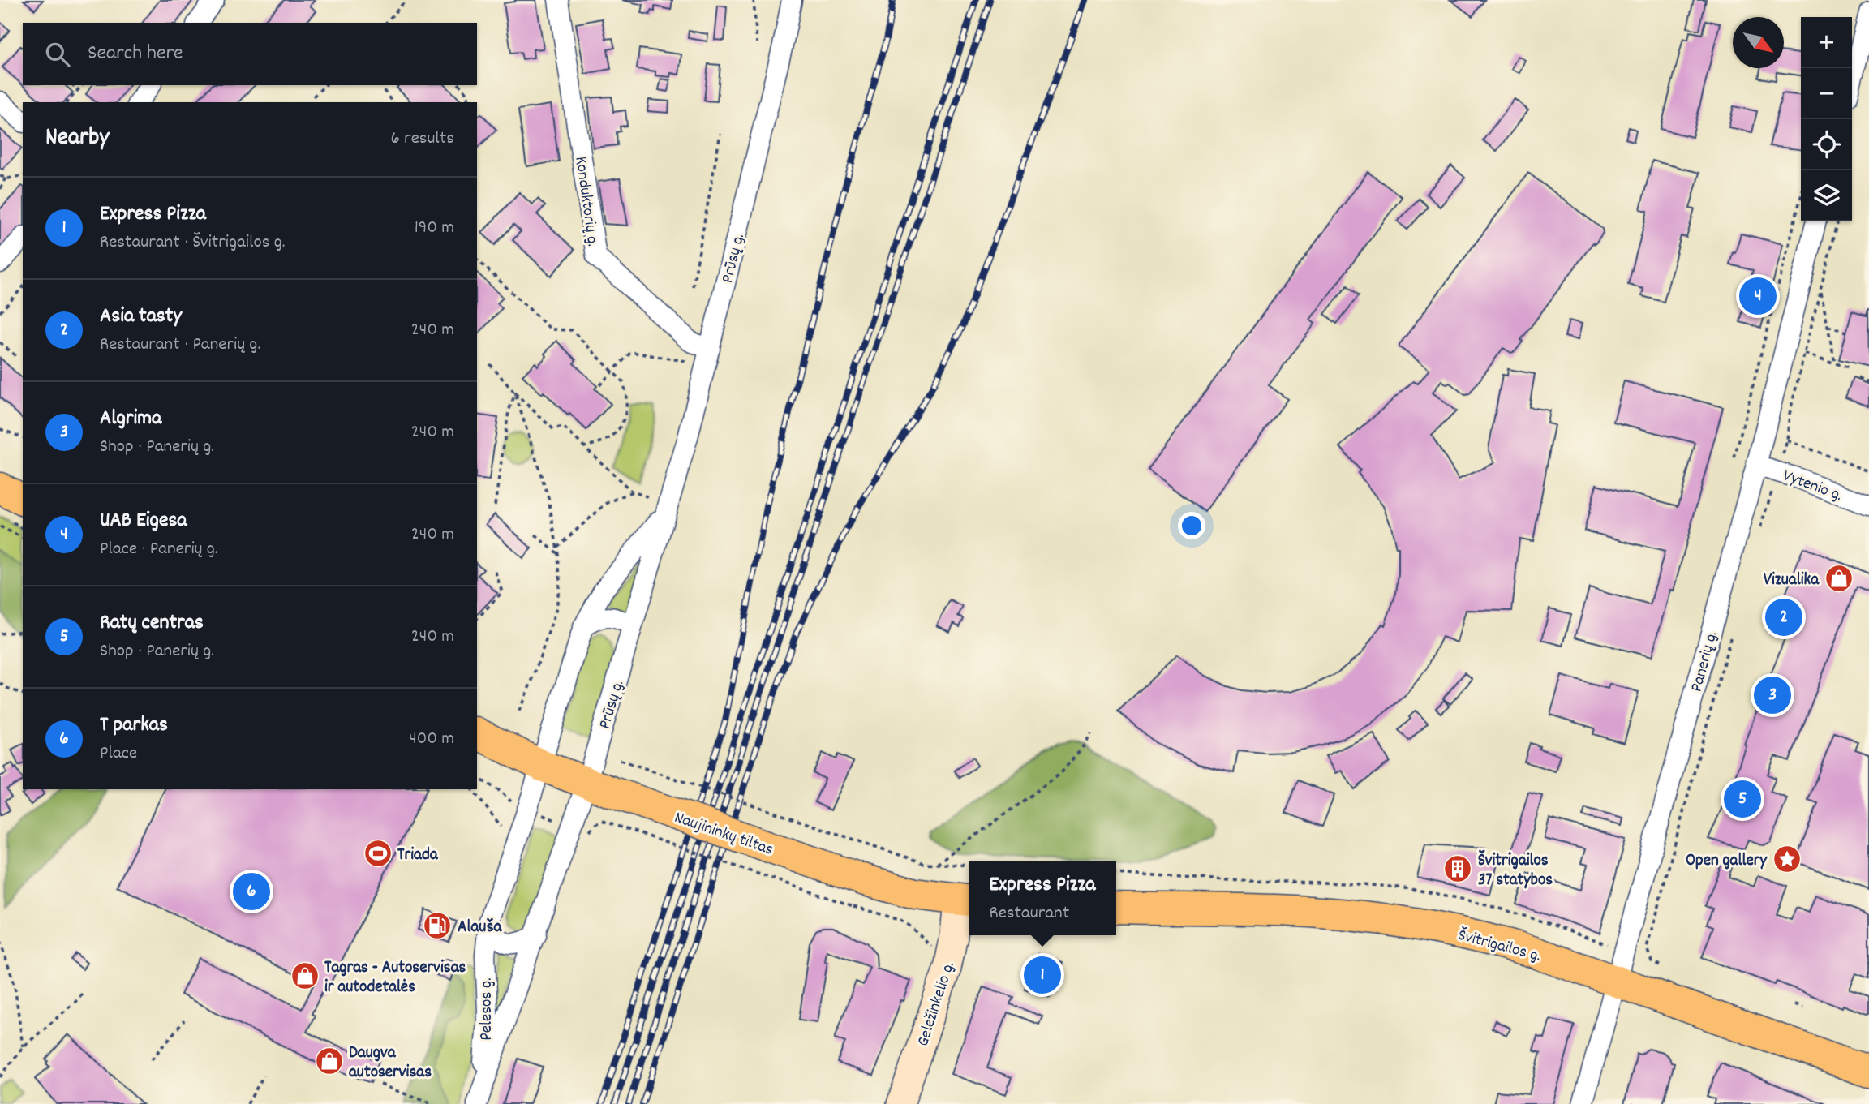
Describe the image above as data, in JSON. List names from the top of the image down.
{
  "streets": {
    "main road": ["Naujininkų tiltas", "Švitrigailos g.", "Geležinkelio g."],
    "street": [
      "Konduktorių g.",
      "Prūsų g.",
      "Vytenio g.",
      "Panerių g.",
      "Pelesos g."
    ]
  },
  "crossings": [
    ["Konduktorių g.", "Prūsų g."],
    ["Prūsų g.", "Naujininkų tiltas"],
    ["Prūsų g.", "Pelesos g."],
    ["Vytenio g.", "Panerių g."],
    ["Panerių g.", "Švitrigailos g."],
    ["Naujininkų tiltas", "Pelesos g."]
  ],
  "places": {
    "shop": ["Vizualika", "Tagras - Autoservisas ir autodetalės", "Daugva autoservisas"],
    "sports": ["Triada"],
    "place": ["Open gallery"],
    "building": ["Švitrigailos 37 statybos"],
    "fuel station": ["Alauša"]
  },
  "north": "bottom right",
  "page": {
    "map_buttons": ["+", "−"],
    "search": "Search here",
    "heading": ["Nearby", "6 results"],
    "list": [
      {
        "mark": "1",
        "name": "Express Pizza",
        "note": "Restaurant · Švitrigailos g.",
        "value": "190 m"
      },
      {
        "mark": "2",
        "name": "Asia tasty",
        "note": "Restaurant · Panerių g.",
        "value": "240 m"
      },
      {
        "mark": "3",
        "name": "Algrima",
        "note": "Shop · Panerių g.",
        "value": "240 m"
      },
      {
        "mark": "4",
        "name": "UAB Eigesa",
        "note": "Place · Panerių g.",
        "value": "240 m"
      },
      {
        "mark": "5",
        "name": "Ratų centras",
        "note": "Shop · Panerių g.",
        "value": "240 m"
      },
      {
        "mark": "6",
        "name": "T parkas",
        "note": "Place",
        "value": "400 m"
      }
    ],
    "pins": [
      "4",
      "2",
      "3",
      "5",
      "6",
      "1"
    ],
    "popup": ["Express Pizza", "Restaurant"]
  }
}
